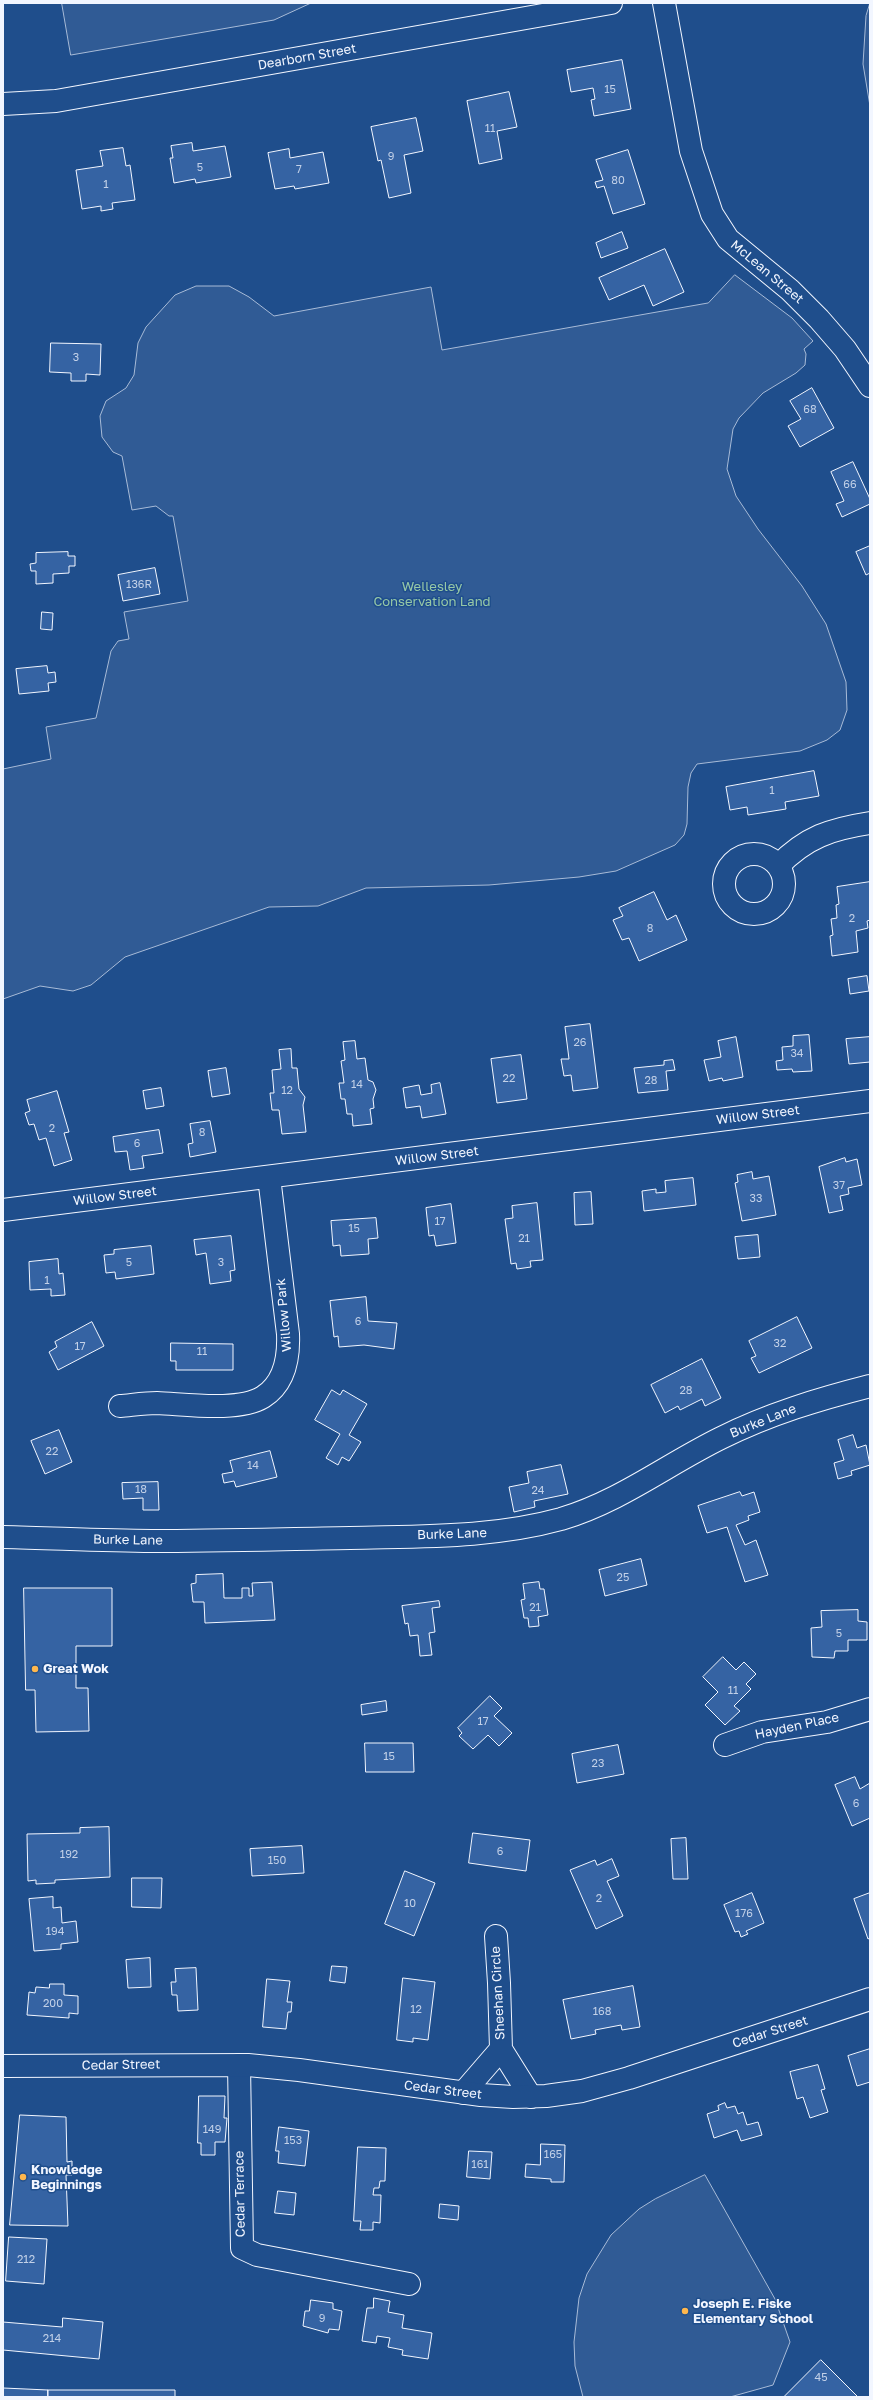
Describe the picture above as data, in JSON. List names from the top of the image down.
{
  "streets": {
    "street": [
      "Dearborn Street",
      "McLean Street",
      "Willow Street",
      "Willow Park",
      "Burke Lane",
      "Hayden Place",
      "Sheehan Circle",
      "Cedar Street",
      "Cedar Terrace"
    ]
  },
  "crossings": [
    ["Willow Street", "Willow Park"],
    ["Sheehan Circle", "Cedar Street"],
    ["Cedar Street", "Cedar Terrace"]
  ],
  "parks": ["Wellesley Conservation Land"],
  "places": ["Great Wok", "Knowledge Beginnings", "Joseph E. Fiske Elementary School"],
  "house_numbers": [
    "15",
    "11",
    "9",
    "5",
    "7",
    "80",
    "1",
    "3",
    "68",
    "66",
    "136R",
    "1",
    "2",
    "8",
    "26",
    "34",
    "22",
    "28",
    "14",
    "12",
    "2",
    "8",
    "6",
    "37",
    "33",
    "17",
    "15",
    "21",
    "5",
    "3",
    "1",
    "6",
    "32",
    "17",
    "11",
    "28",
    "22",
    "14",
    "18",
    "24",
    "25",
    "21",
    "5",
    "11",
    "17",
    "15",
    "23",
    "6",
    "6",
    "192",
    "150",
    "2",
    "10",
    "176",
    "194",
    "200",
    "12",
    "168",
    "149",
    "153",
    "165",
    "161",
    "212",
    "9",
    "214",
    "45"
  ]
}
